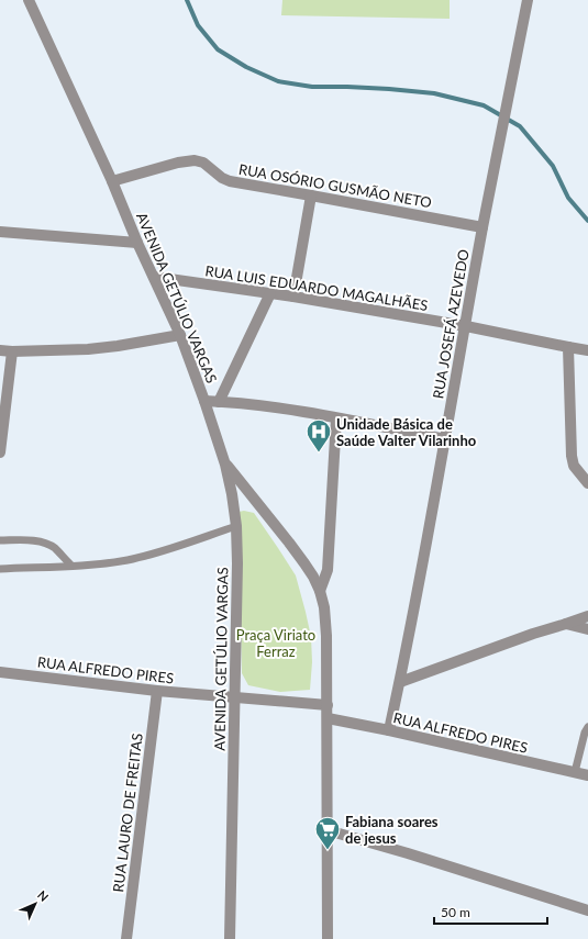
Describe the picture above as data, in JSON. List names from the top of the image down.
{
  "streets": {
    "street": [
      "RUA OSÓRIO GUSMÃO NETO",
      "RUA LUIS EDUARDO MAGALHÃES",
      "AVENIDA GETÚLIO VARGAS",
      "RUA JOSEFÁ AZEVEDO",
      "RUA ALFREDO PIRES",
      "RUA LAURO DE FREITAS"
    ]
  },
  "crossings": [
    ["RUA OSÓRIO GUSMÃO NETO", "AVENIDA GETÚLIO VARGAS"],
    ["RUA OSÓRIO GUSMÃO NETO", "RUA JOSEFÁ AZEVEDO"],
    ["RUA LUIS EDUARDO MAGALHÃES", "AVENIDA GETÚLIO VARGAS"],
    ["RUA LUIS EDUARDO MAGALHÃES", "RUA JOSEFÁ AZEVEDO"],
    ["AVENIDA GETÚLIO VARGAS", "RUA ALFREDO PIRES"],
    ["RUA JOSEFÁ AZEVEDO", "RUA ALFREDO PIRES"],
    ["RUA ALFREDO PIRES", "RUA LAURO DE FREITAS"]
  ],
  "parks": ["Praça Viriato Ferraz"],
  "places": {
    "hospital": ["Unidade Básica de Saúde Valter Vilarinho"],
    "supermarket": ["Fabiana soares de jesus"]
  },
  "scale_bar": "50 m",
  "north": "top right"
}
